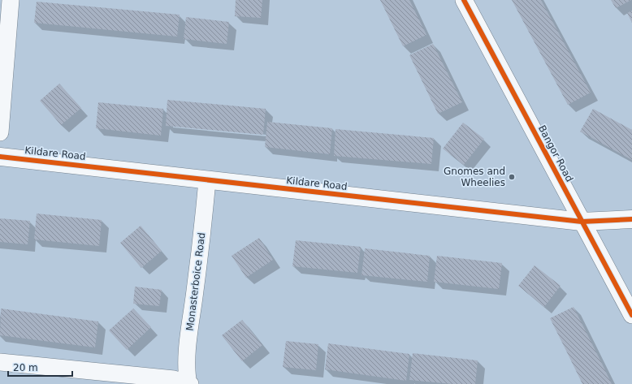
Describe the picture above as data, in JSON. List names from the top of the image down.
{
  "streets": {
    "street": ["Kildare Road", "Bangor Road", "Monasterboice Road"]
  },
  "crossings": [
    ["Kildare Road", "Bangor Road"],
    ["Kildare Road", "Monasterboice Road"]
  ],
  "places": ["Gnomes and Wheelies"],
  "scale_bar": "20 m"
}
